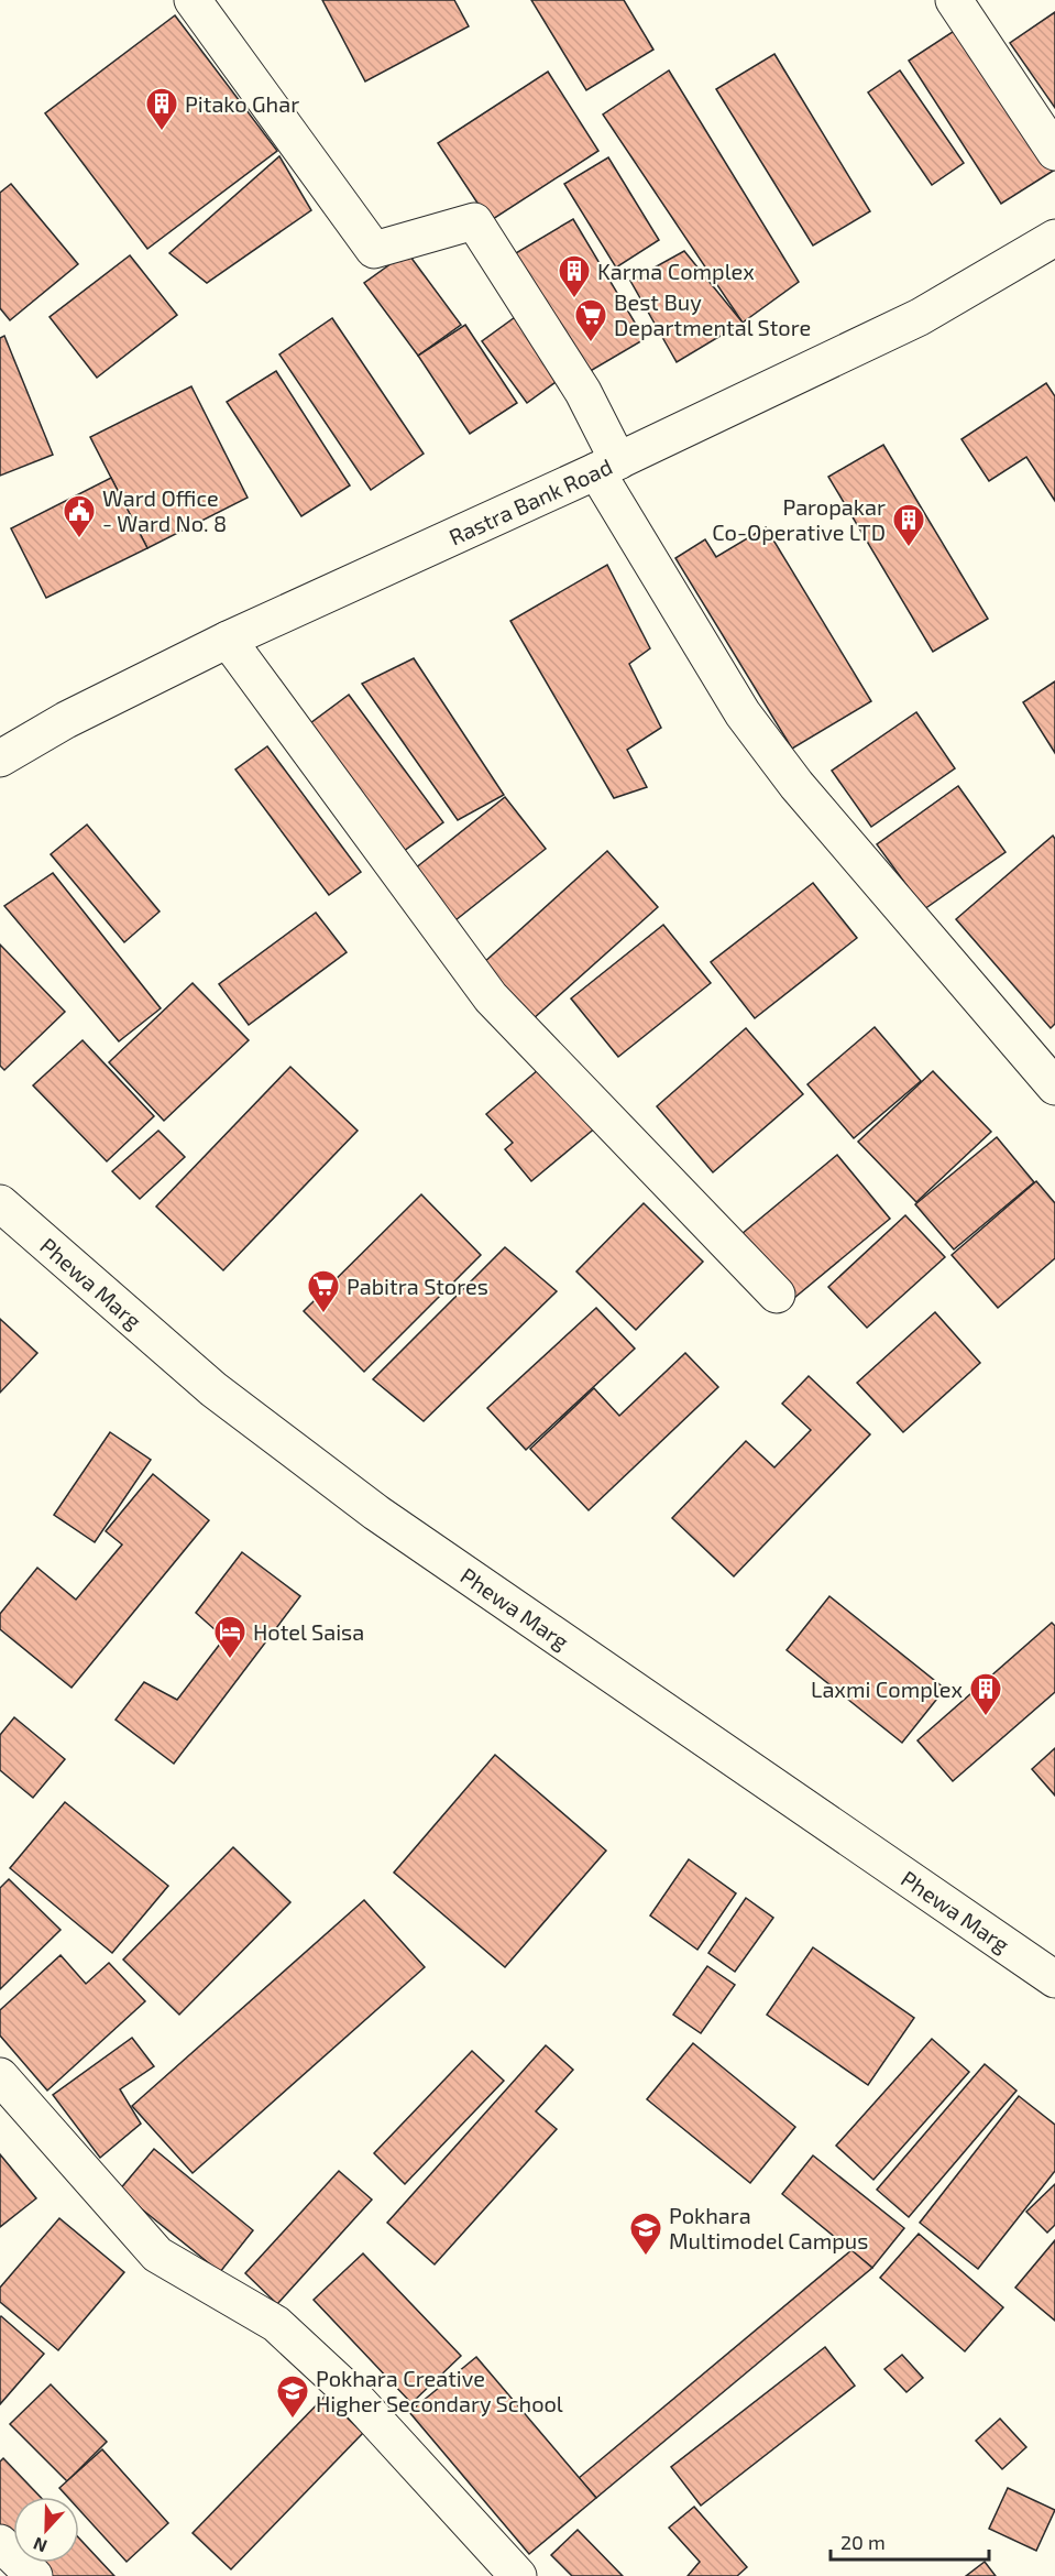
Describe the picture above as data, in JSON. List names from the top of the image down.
{
  "streets": {
    "main road": ["Rastra Bank Road", "Phewa Marg"]
  },
  "places": {
    "building": [
      "Pitako Ghar",
      "Karma Complex",
      "Paropakar Co-Operative LTD",
      "Laxmi Complex"
    ],
    "supermarket": ["Best Buy Departmental Store", "Pabitra Stores"],
    "public building": ["Ward Office - Ward No. 8"],
    "hotel": ["Hotel Saisa"],
    "school or university": ["Pokhara Multimodel Campus", "Pokhara Creative Higher Secondary School"]
  },
  "scale_bar": "20 m",
  "north": "bottom"
}
